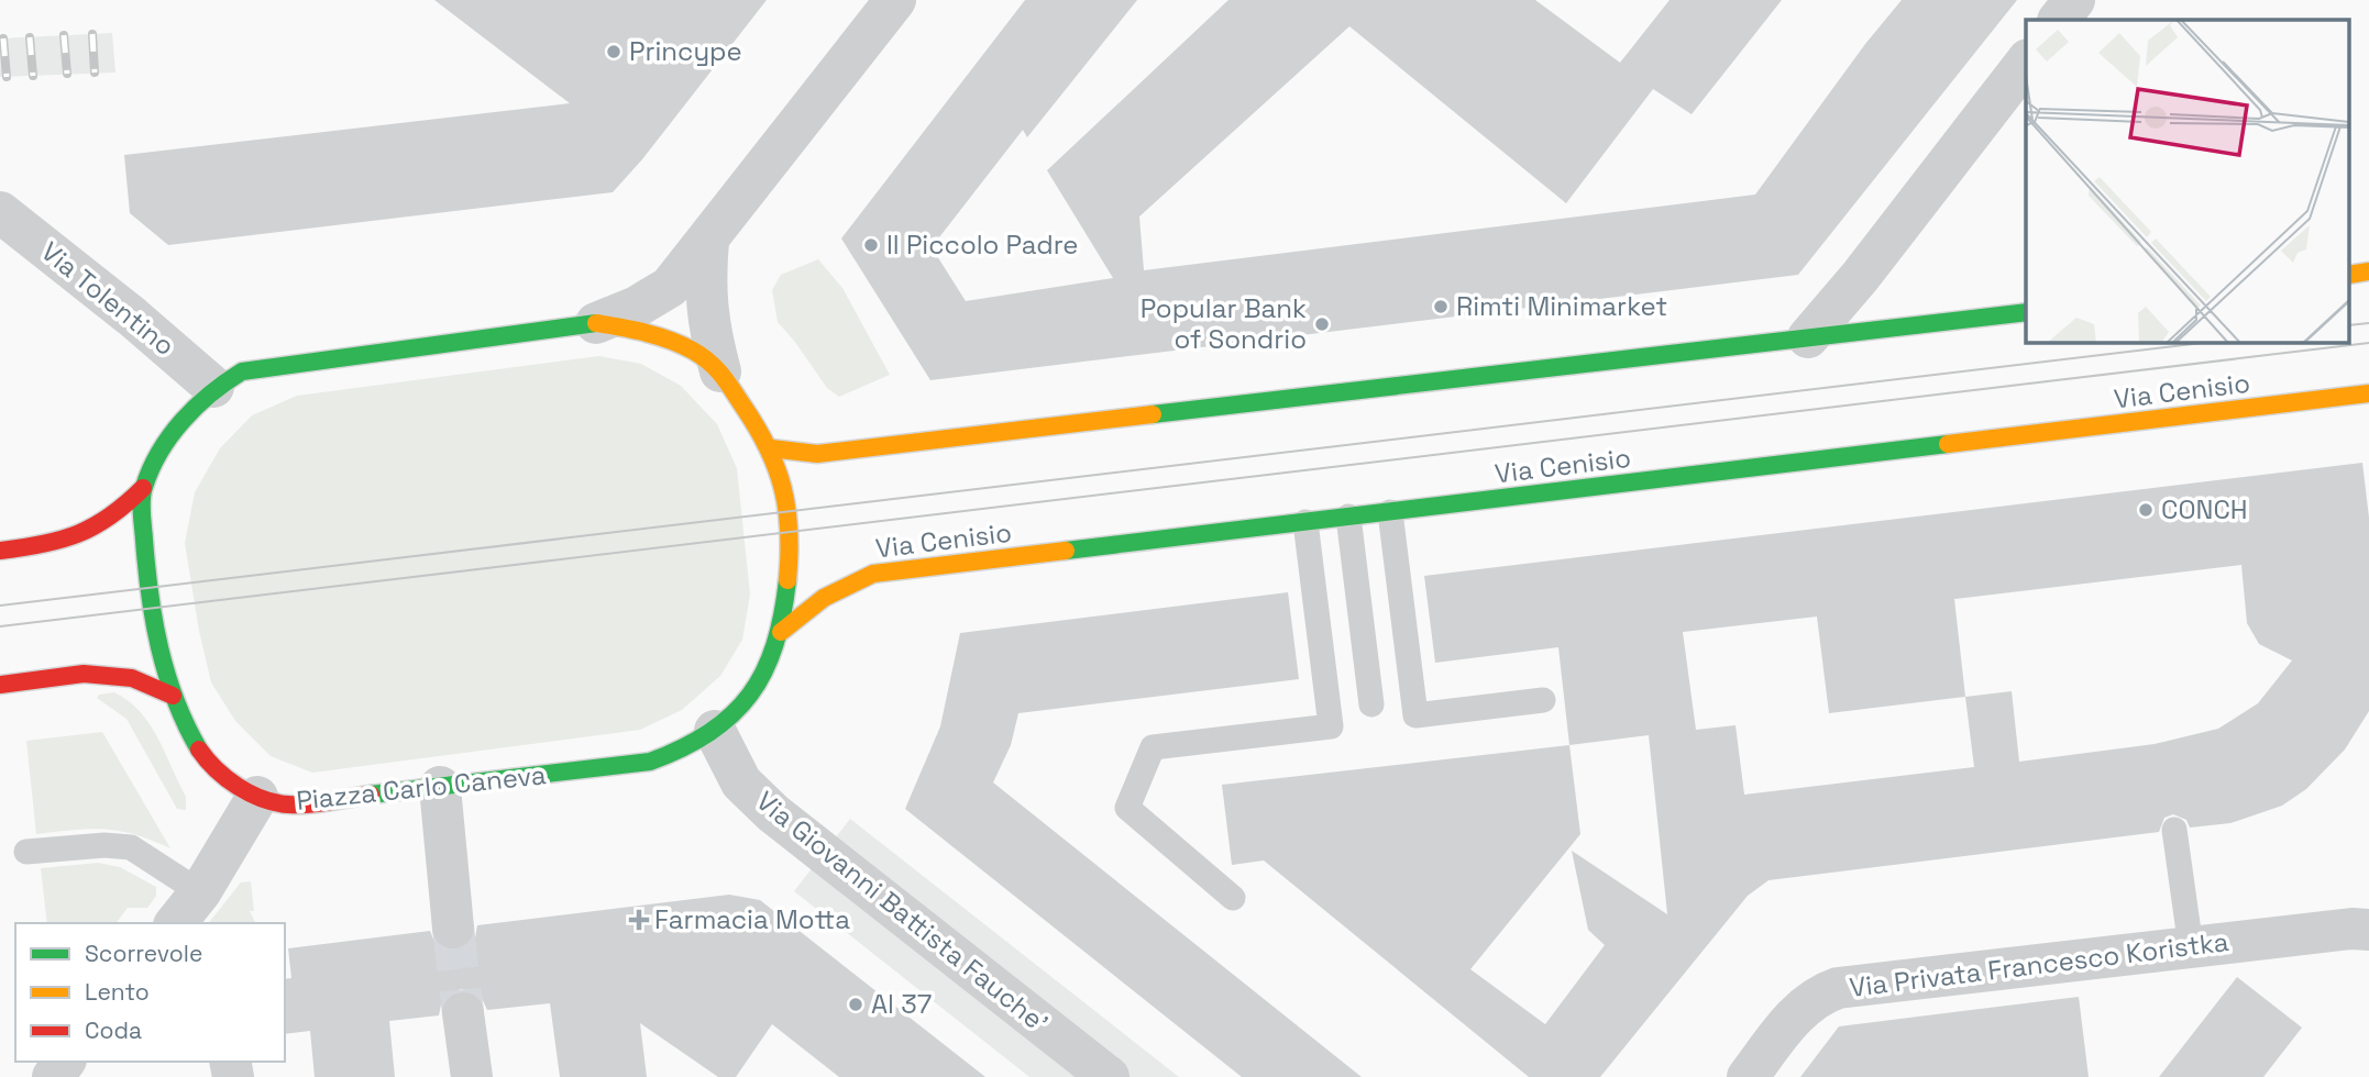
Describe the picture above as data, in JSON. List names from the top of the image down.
{
  "streets": {
    "main road": ["Via Cenisio", "Piazza Carlo Caneva"],
    "street": ["Via Tolentino", "Via Giovanni Battista Fauche'", "Via Privata Francesco Koristka"]
  },
  "crossings": [
    ["Via Tolentino", "Piazza Carlo Caneva"],
    ["Via Cenisio", "Piazza Carlo Caneva"],
    ["Piazza Carlo Caneva", "Via Giovanni Battista Fauche'"]
  ],
  "places": {
    "other": [
      "Princype",
      "Il Piccolo Padre",
      "Rimti Minimarket",
      "Popular Bank of Sondrio",
      "CONCH",
      "Al 37"
    ],
    "health": ["Farmacia Motta"]
  },
  "legend": ["Scorrevole", "Lento", "Coda"]
}
